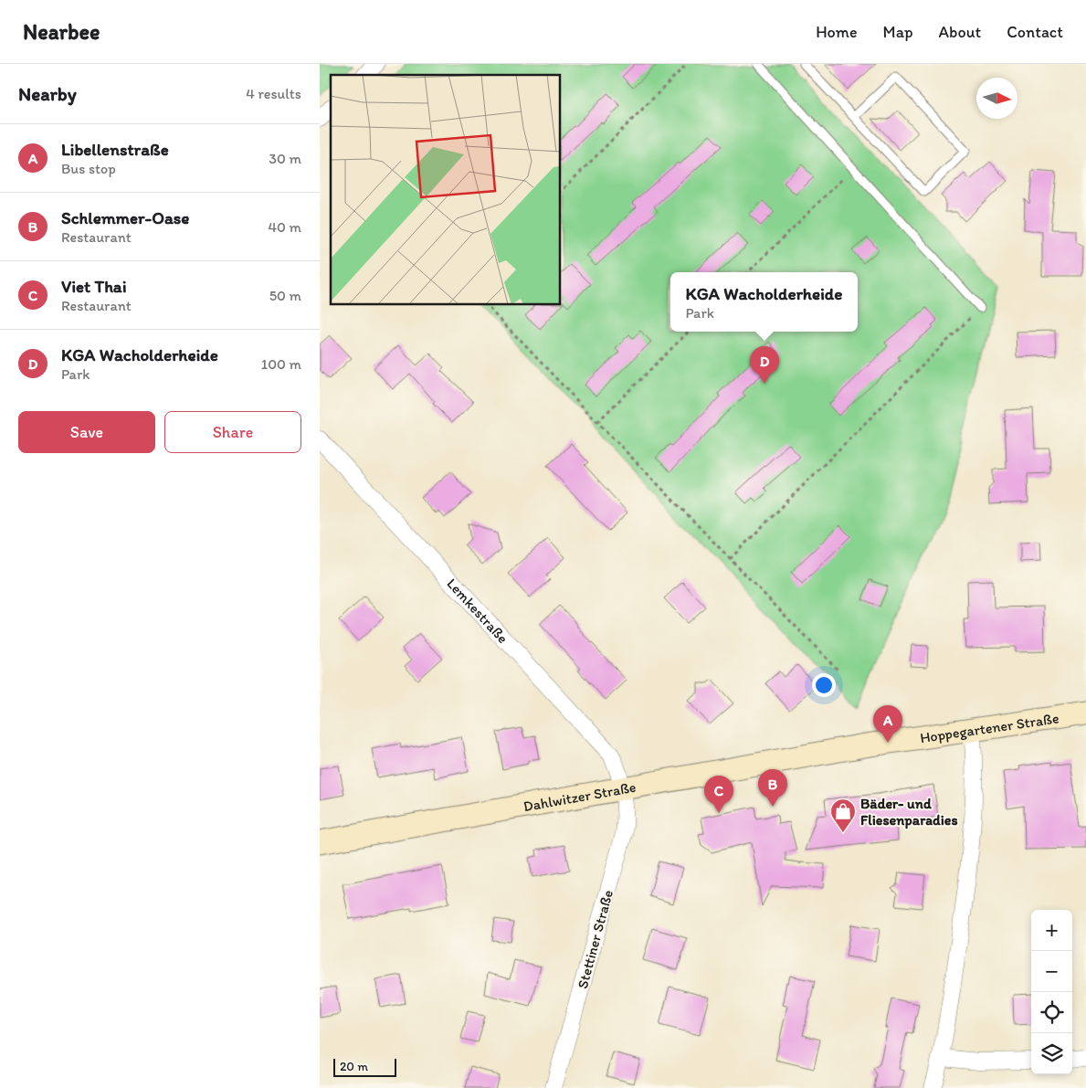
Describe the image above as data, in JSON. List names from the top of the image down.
{
  "streets": {
    "main road": ["Hoppegartener Straße", "Dahlwitzer Straße"],
    "street": ["Lemkestraße", "Stettiner Straße"]
  },
  "crossings": [
    ["Lemkestraße", "Dahlwitzer Straße"],
    ["Lemkestraße", "Stettiner Straße"],
    ["Hoppegartener Straße", "Dahlwitzer Straße"],
    ["Dahlwitzer Straße", "Stettiner Straße"]
  ],
  "places": {
    "shop": ["Bäder- und Fliesenparadies"]
  },
  "scale_bar": "20 m",
  "north": "right",
  "page": {
    "header": "Nearbee",
    "nav": [
      "Home",
      "Map",
      "About",
      "Contact"
    ],
    "heading": ["Nearby", "4 results"],
    "list": [
      {
        "mark": "A",
        "name": "Libellenstraße",
        "note": "Bus stop",
        "value": "30 m"
      },
      {
        "mark": "B",
        "name": "Schlemmer-Oase",
        "note": "Restaurant",
        "value": "40 m"
      },
      {
        "mark": "C",
        "name": "Viet Thai",
        "note": "Restaurant",
        "value": "50 m"
      },
      {
        "mark": "D",
        "name": "KGA Wacholderheide",
        "note": "Park",
        "value": "100 m"
      }
    ],
    "popup": ["KGA Wacholderheide", "Park"],
    "pins": [
      "D",
      "A",
      "B",
      "C"
    ],
    "buttons": ["Save", "Share"],
    "map_buttons": ["+", "−"],
    "scale": "20 m"
  }
}
